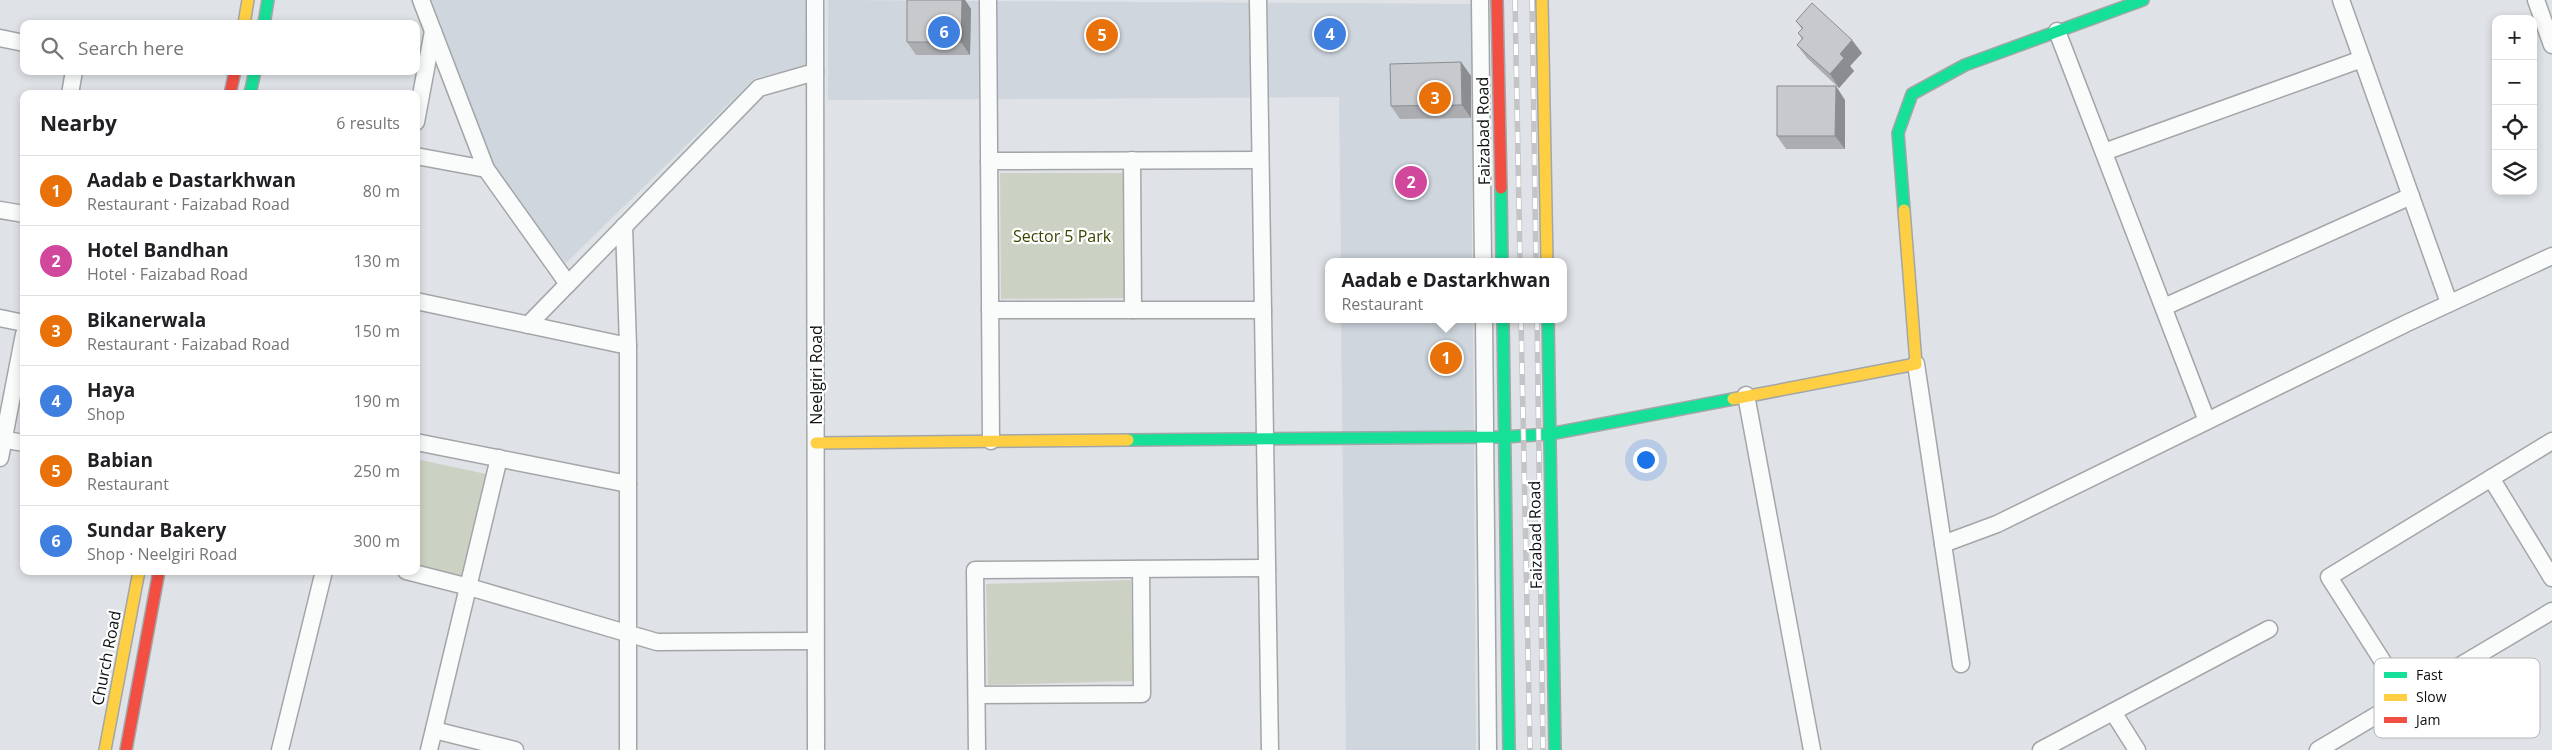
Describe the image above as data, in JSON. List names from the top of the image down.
{
  "streets": {
    "street": ["Faizabad Road", "Neelgiri Road", "Church Road"]
  },
  "parks": ["Sector 5 Park"],
  "legend": ["Fast", "Slow", "Jam"],
  "page": {
    "pins": [
      "6",
      "4",
      "5",
      "3",
      "2",
      "1"
    ],
    "map_buttons": ["+", "−"],
    "search": "Search here",
    "heading": ["Nearby", "6 results"],
    "list": [
      {
        "mark": "1",
        "name": "Aadab e Dastarkhwan",
        "note": "Restaurant · Faizabad Road",
        "value": "80 m"
      },
      {
        "mark": "2",
        "name": "Hotel Bandhan",
        "note": "Hotel · Faizabad Road",
        "value": "130 m"
      },
      {
        "mark": "3",
        "name": "Bikanerwala",
        "note": "Restaurant · Faizabad Road",
        "value": "150 m"
      },
      {
        "mark": "4",
        "name": "Haya",
        "note": "Shop",
        "value": "190 m"
      },
      {
        "mark": "5",
        "name": "Babian",
        "note": "Restaurant",
        "value": "250 m"
      },
      {
        "mark": "6",
        "name": "Sundar Bakery",
        "note": "Shop · Neelgiri Road",
        "value": "300 m"
      }
    ],
    "popup": ["Aadab e Dastarkhwan", "Restaurant"]
  }
}
